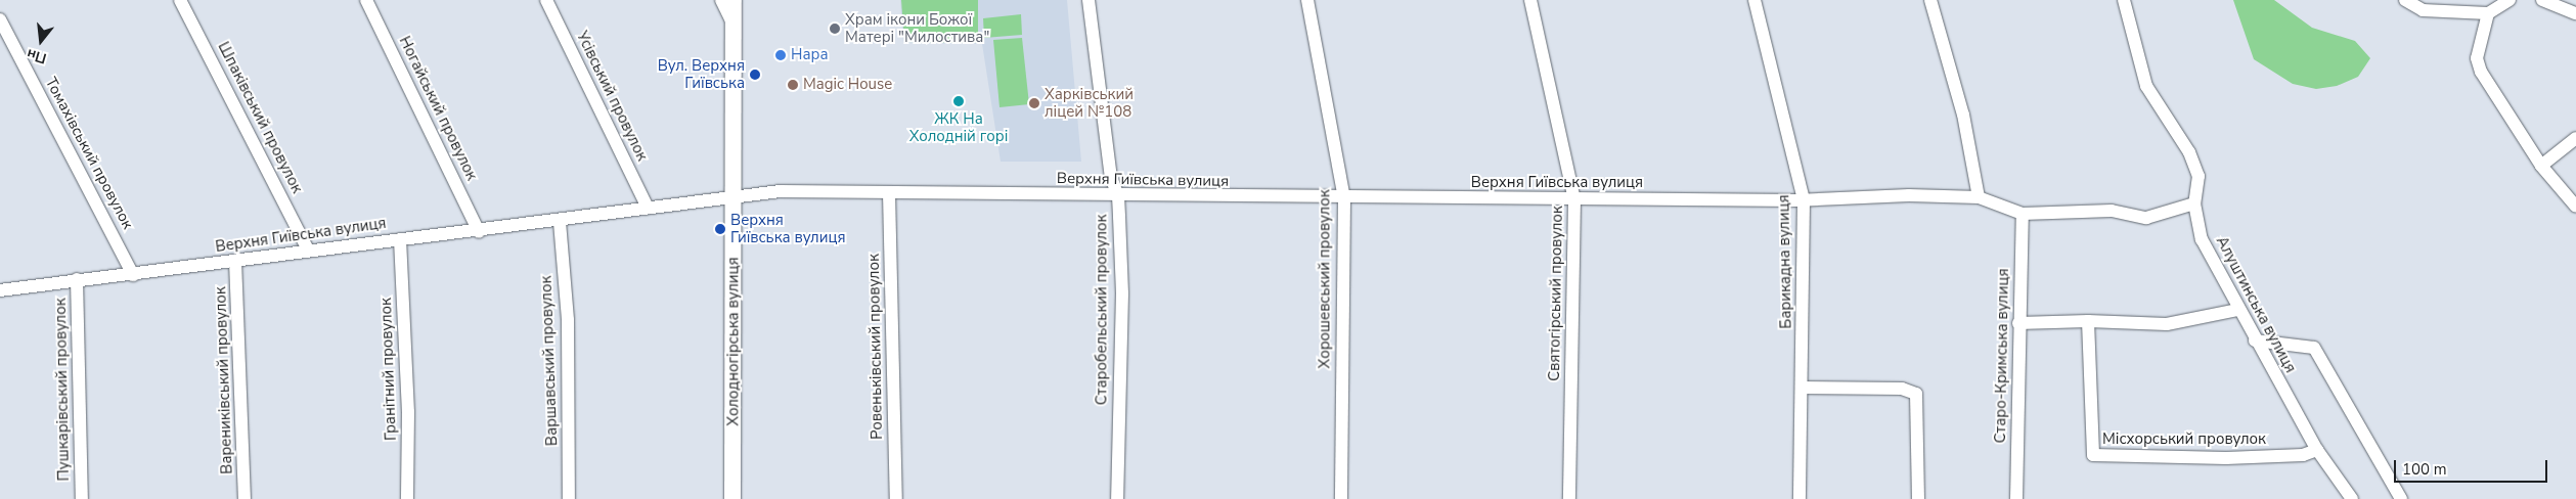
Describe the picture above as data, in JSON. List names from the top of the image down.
{
  "streets": {
    "main road": ["Холодногірська вулиця"],
    "street": [
      "Усівський провулок",
      "Ногайський провулок",
      "Шпаківський провулок",
      "Томахівський провулок",
      "Верхня Гиївська вулиця",
      "Барикадна вулиця",
      "Хорошевський провулок",
      "Святогірський провулок",
      "Алуштинська вулиця",
      "Старобельський провулок",
      "Ровеньківський провулок",
      "Старо-Кримська вулиця",
      "Варшавський провулок",
      "Гранітний провулок",
      "Варениківський провулок",
      "Пушкарівський провулок",
      "Місхорський провулок"
    ]
  },
  "crossings": [
    ["Усівський провулок", "Верхня Гиївська вулиця"],
    ["Ногайський провулок", "Верхня Гиївська вулиця"],
    ["Шпаківський провулок", "Верхня Гиївська вулиця"],
    ["Томахівський провулок", "Верхня Гиївська вулиця"],
    ["Верхня Гиївська вулиця", "Барикадна вулиця"],
    ["Верхня Гиївська вулиця", "Хорошевський провулок"],
    ["Верхня Гиївська вулиця", "Святогірський провулок"],
    ["Верхня Гиївська вулиця", "Алуштинська вулиця"],
    ["Верхня Гиївська вулиця", "Старобельський провулок"],
    ["Верхня Гиївська вулиця", "Холодногірська вулиця"],
    ["Верхня Гиївська вулиця", "Ровеньківський провулок"],
    ["Верхня Гиївська вулиця", "Старо-Кримська вулиця"],
    ["Верхня Гиївська вулиця", "Варшавський провулок"],
    ["Верхня Гиївська вулиця", "Гранітний провулок"],
    ["Верхня Гиївська вулиця", "Варениківський провулок"],
    ["Верхня Гиївська вулиця", "Пушкарівський провулок"],
    ["Алуштинська вулиця", "Місхорський провулок"]
  ],
  "places": [
    "Храм ікони Божої Матері \"Милостива\"",
    "Нара",
    "Вул. Верхня Гиївська",
    "Magic House",
    "ЖК На Холодній горі",
    "Харківський ліцей №108",
    "Верхня Гиївська вулиця"
  ],
  "scale_bar": "100 m",
  "north": "bottom"
}
